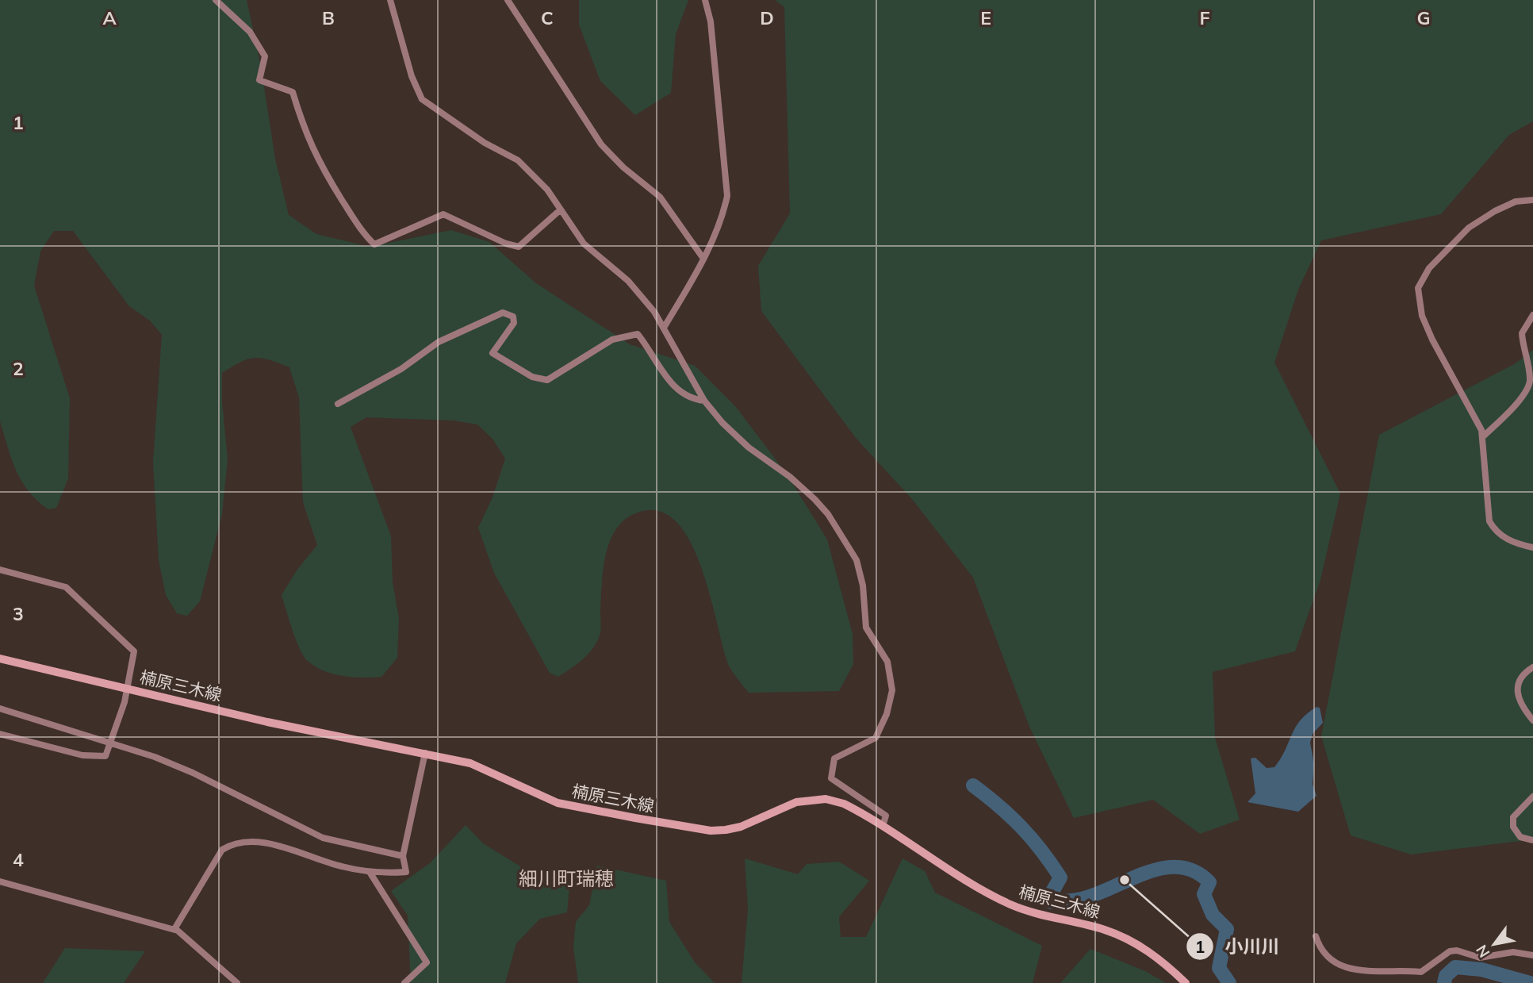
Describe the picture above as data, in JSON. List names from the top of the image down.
{
  "streets": {
    "main road": ["楠原三木線"]
  },
  "districts": ["細川町瑞穂"],
  "places": ["小川川"],
  "north": "bottom left",
  "grid": {
    "columns": [
      "A",
      "B",
      "C",
      "D",
      "E",
      "F",
      "G"
    ],
    "rows": [
      "1",
      "2",
      "3",
      "4"
    ]
  }
}
